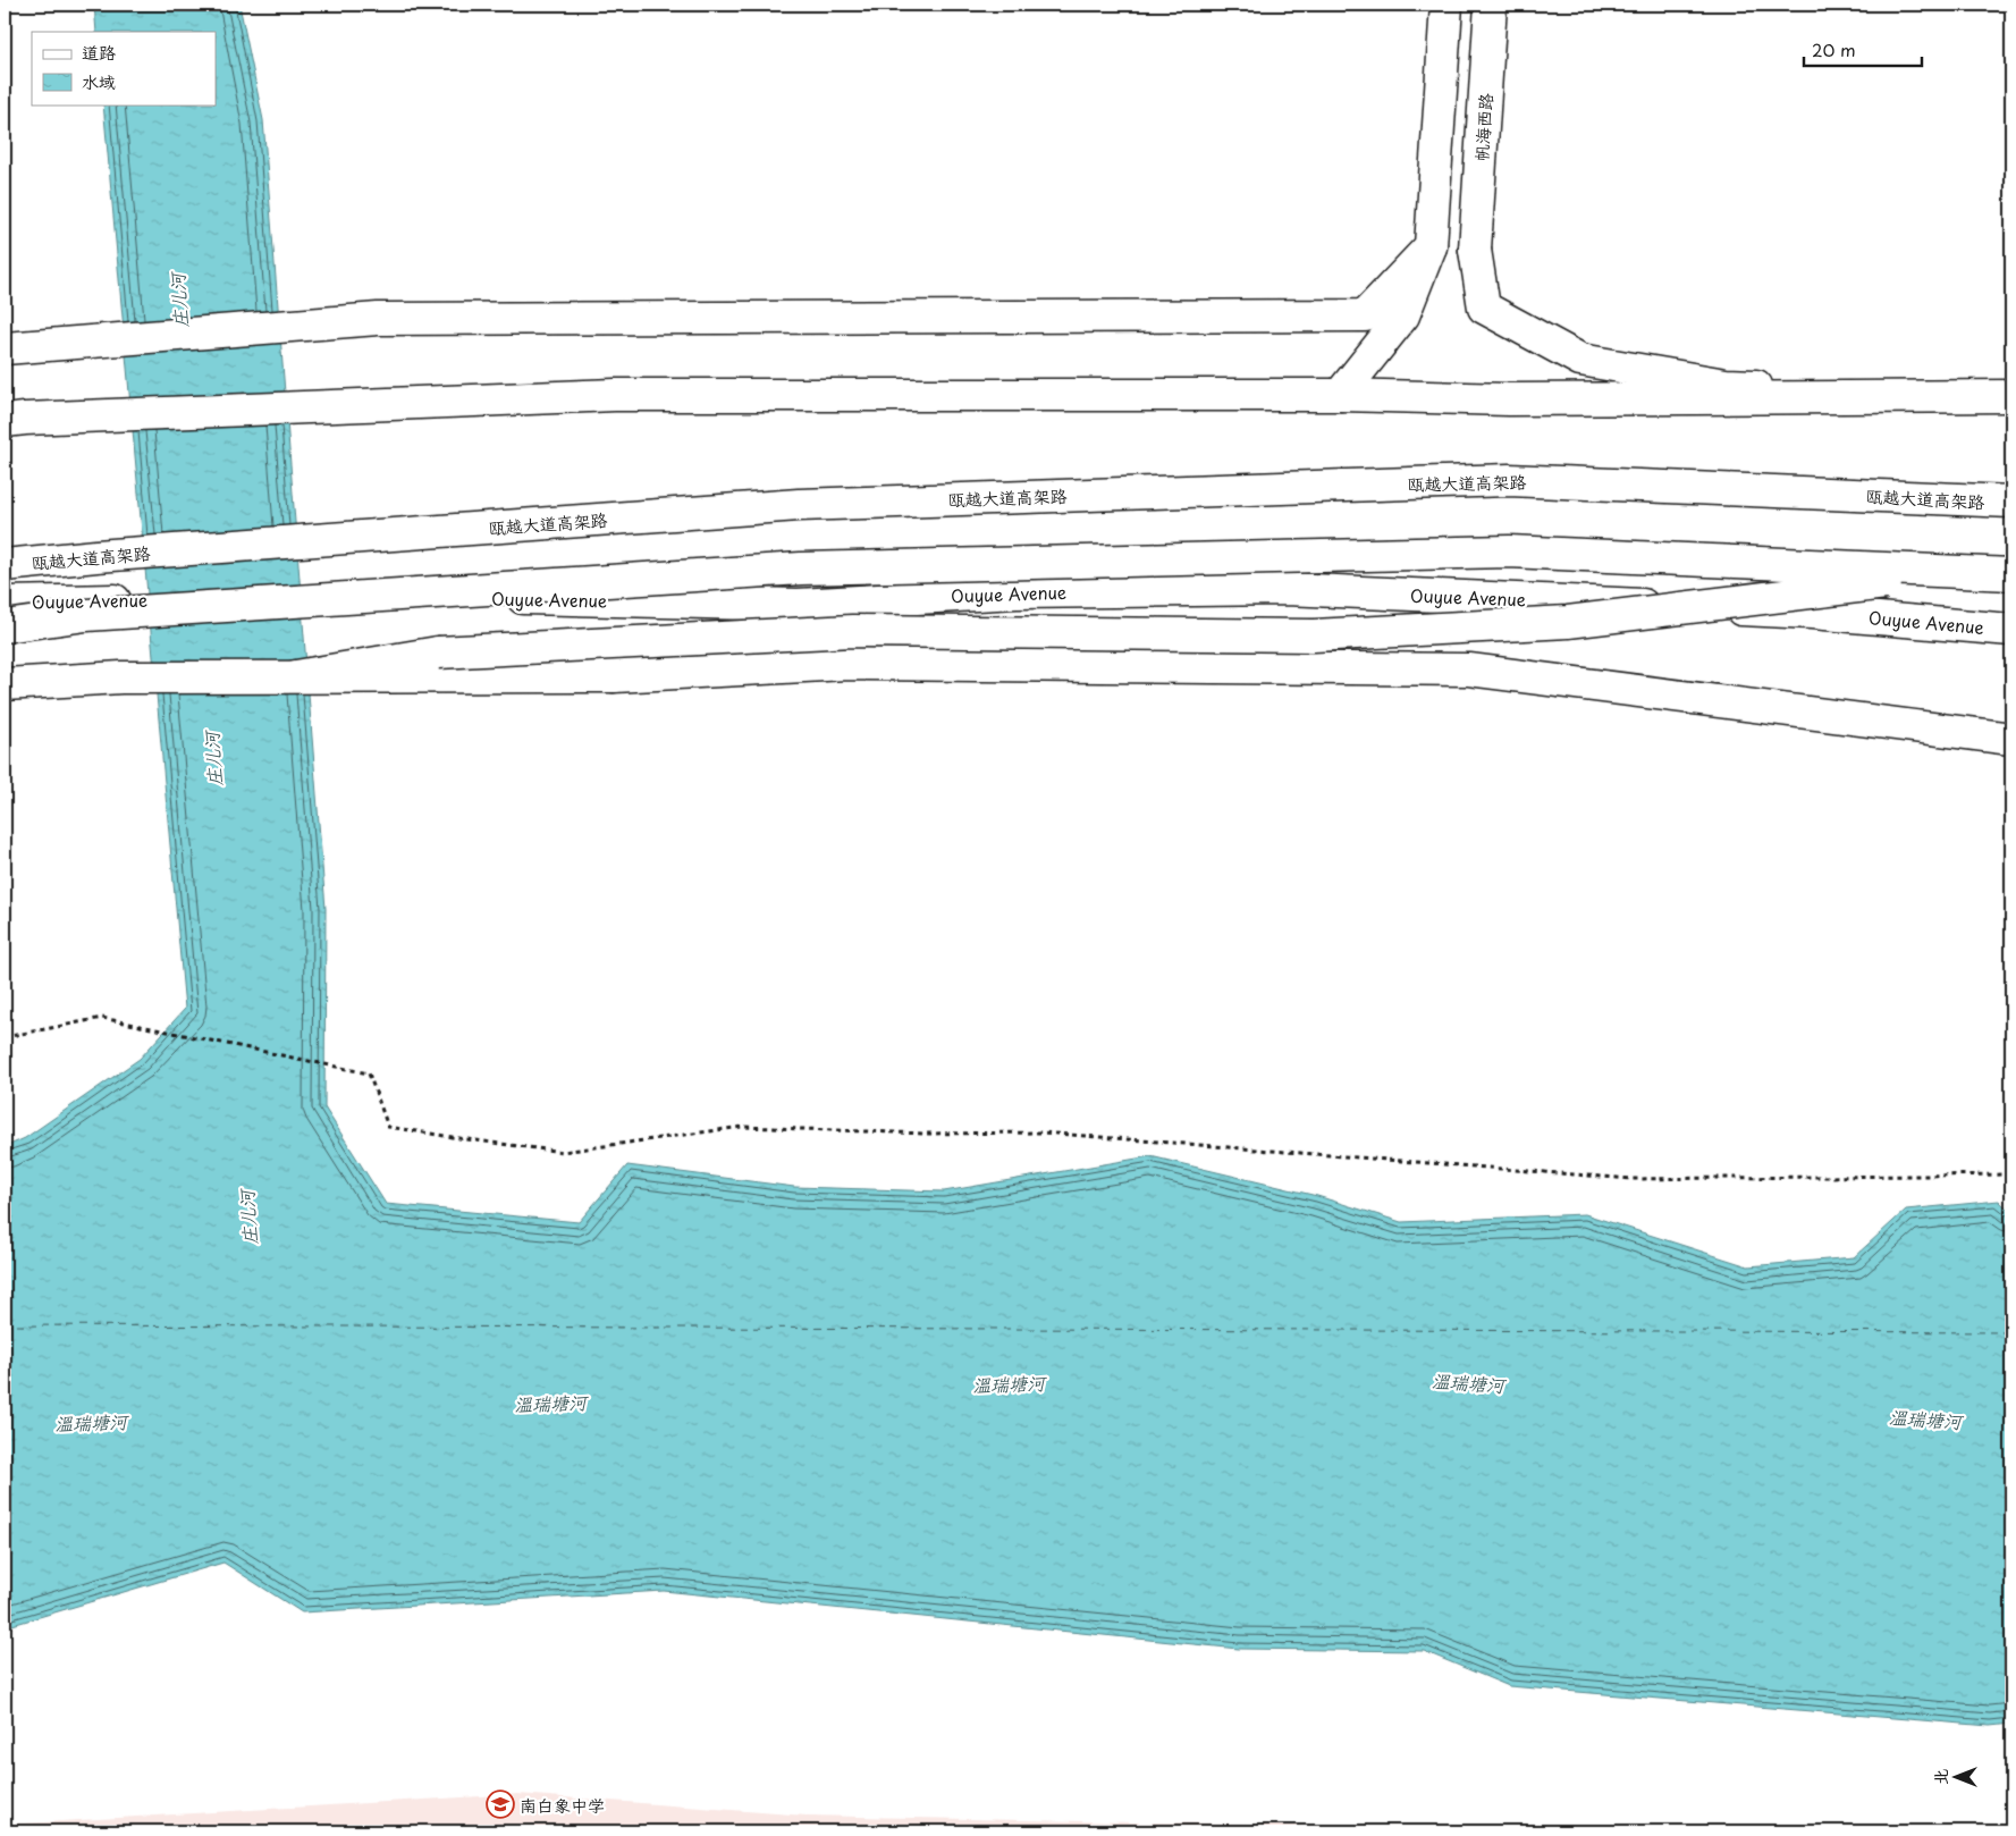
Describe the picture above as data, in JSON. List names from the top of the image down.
{
  "streets": {
    "main road": ["帆海西路", "瓯越大道高架路", "Ouyue Avenue"]
  },
  "water": ["庄儿河", "温瑞塘河"],
  "places": {
    "school or university": ["南白象中学"]
  },
  "legend": ["道路", "水域"],
  "scale_bar": "20 m",
  "north": "left"
}
